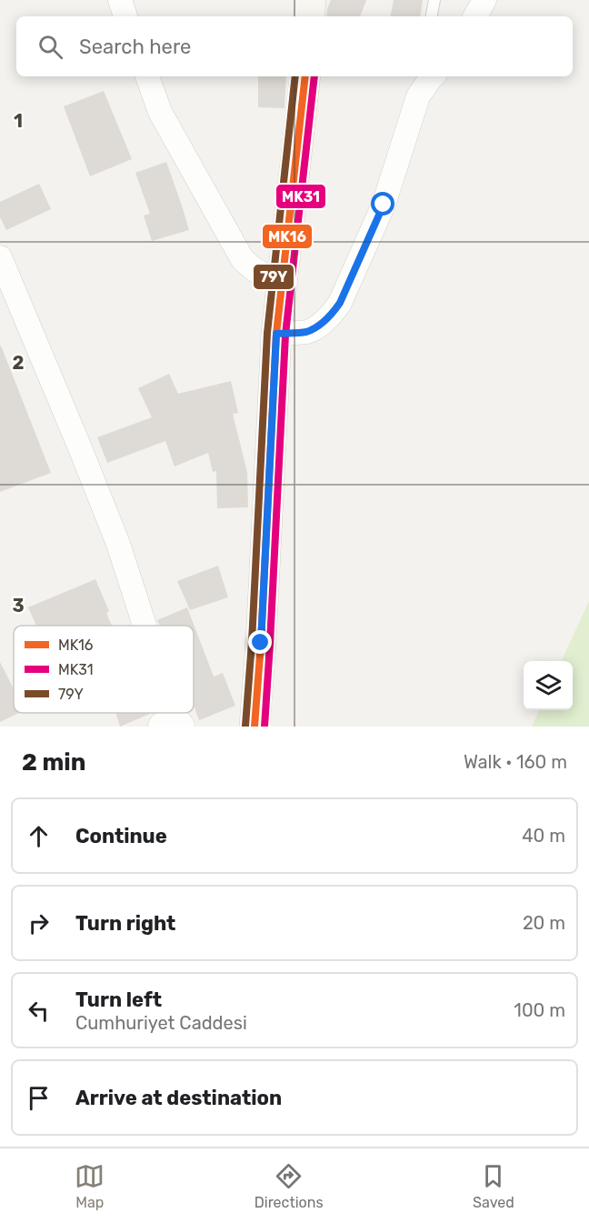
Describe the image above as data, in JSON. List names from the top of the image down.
{
  "lines": ["transit line MK16", "transit line MK31", "transit line 79Y"],
  "legend": ["MK16", "MK31", "79Y"],
  "page": {
    "search": "Search here",
    "heading": ["2 min", "Walk · 160 m"],
    "list": [
      ["Continue", "40 m"],
      ["Turn right", "20 m"],
      ["Turn left", "Cumhuriyet Caddesi", "100 m"],
      "Arrive at destination"
    ],
    "nav": ["Map", "Directions", "Saved"]
  },
  "grid": {
    "rows": ["1", "2", "3"]
  }
}
